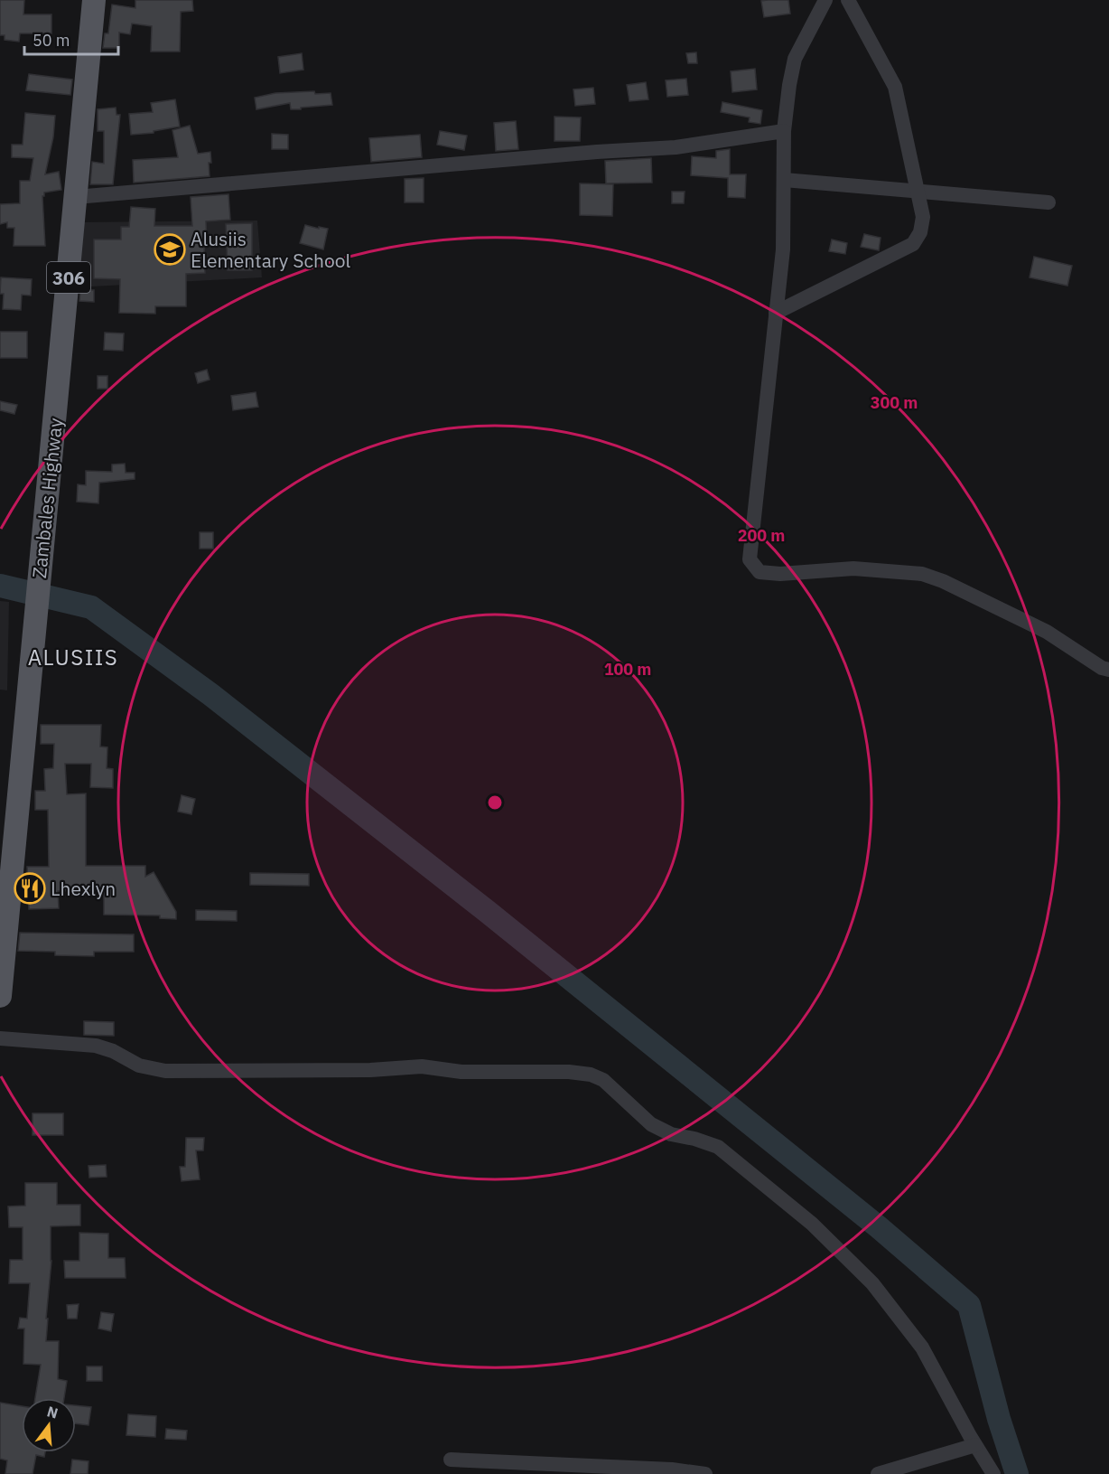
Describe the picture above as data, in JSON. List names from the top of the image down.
{
  "streets": {
    "main road": ["306", "Zambales Highway"]
  },
  "districts": ["ALUSIIS"],
  "places": {
    "school or university": ["Alusiis Elementary School"],
    "restaurant": ["Lhexlyn"]
  },
  "scale_bar": "50 m",
  "north": "top",
  "rings": ["300 m", "200 m", "100 m"]
}
